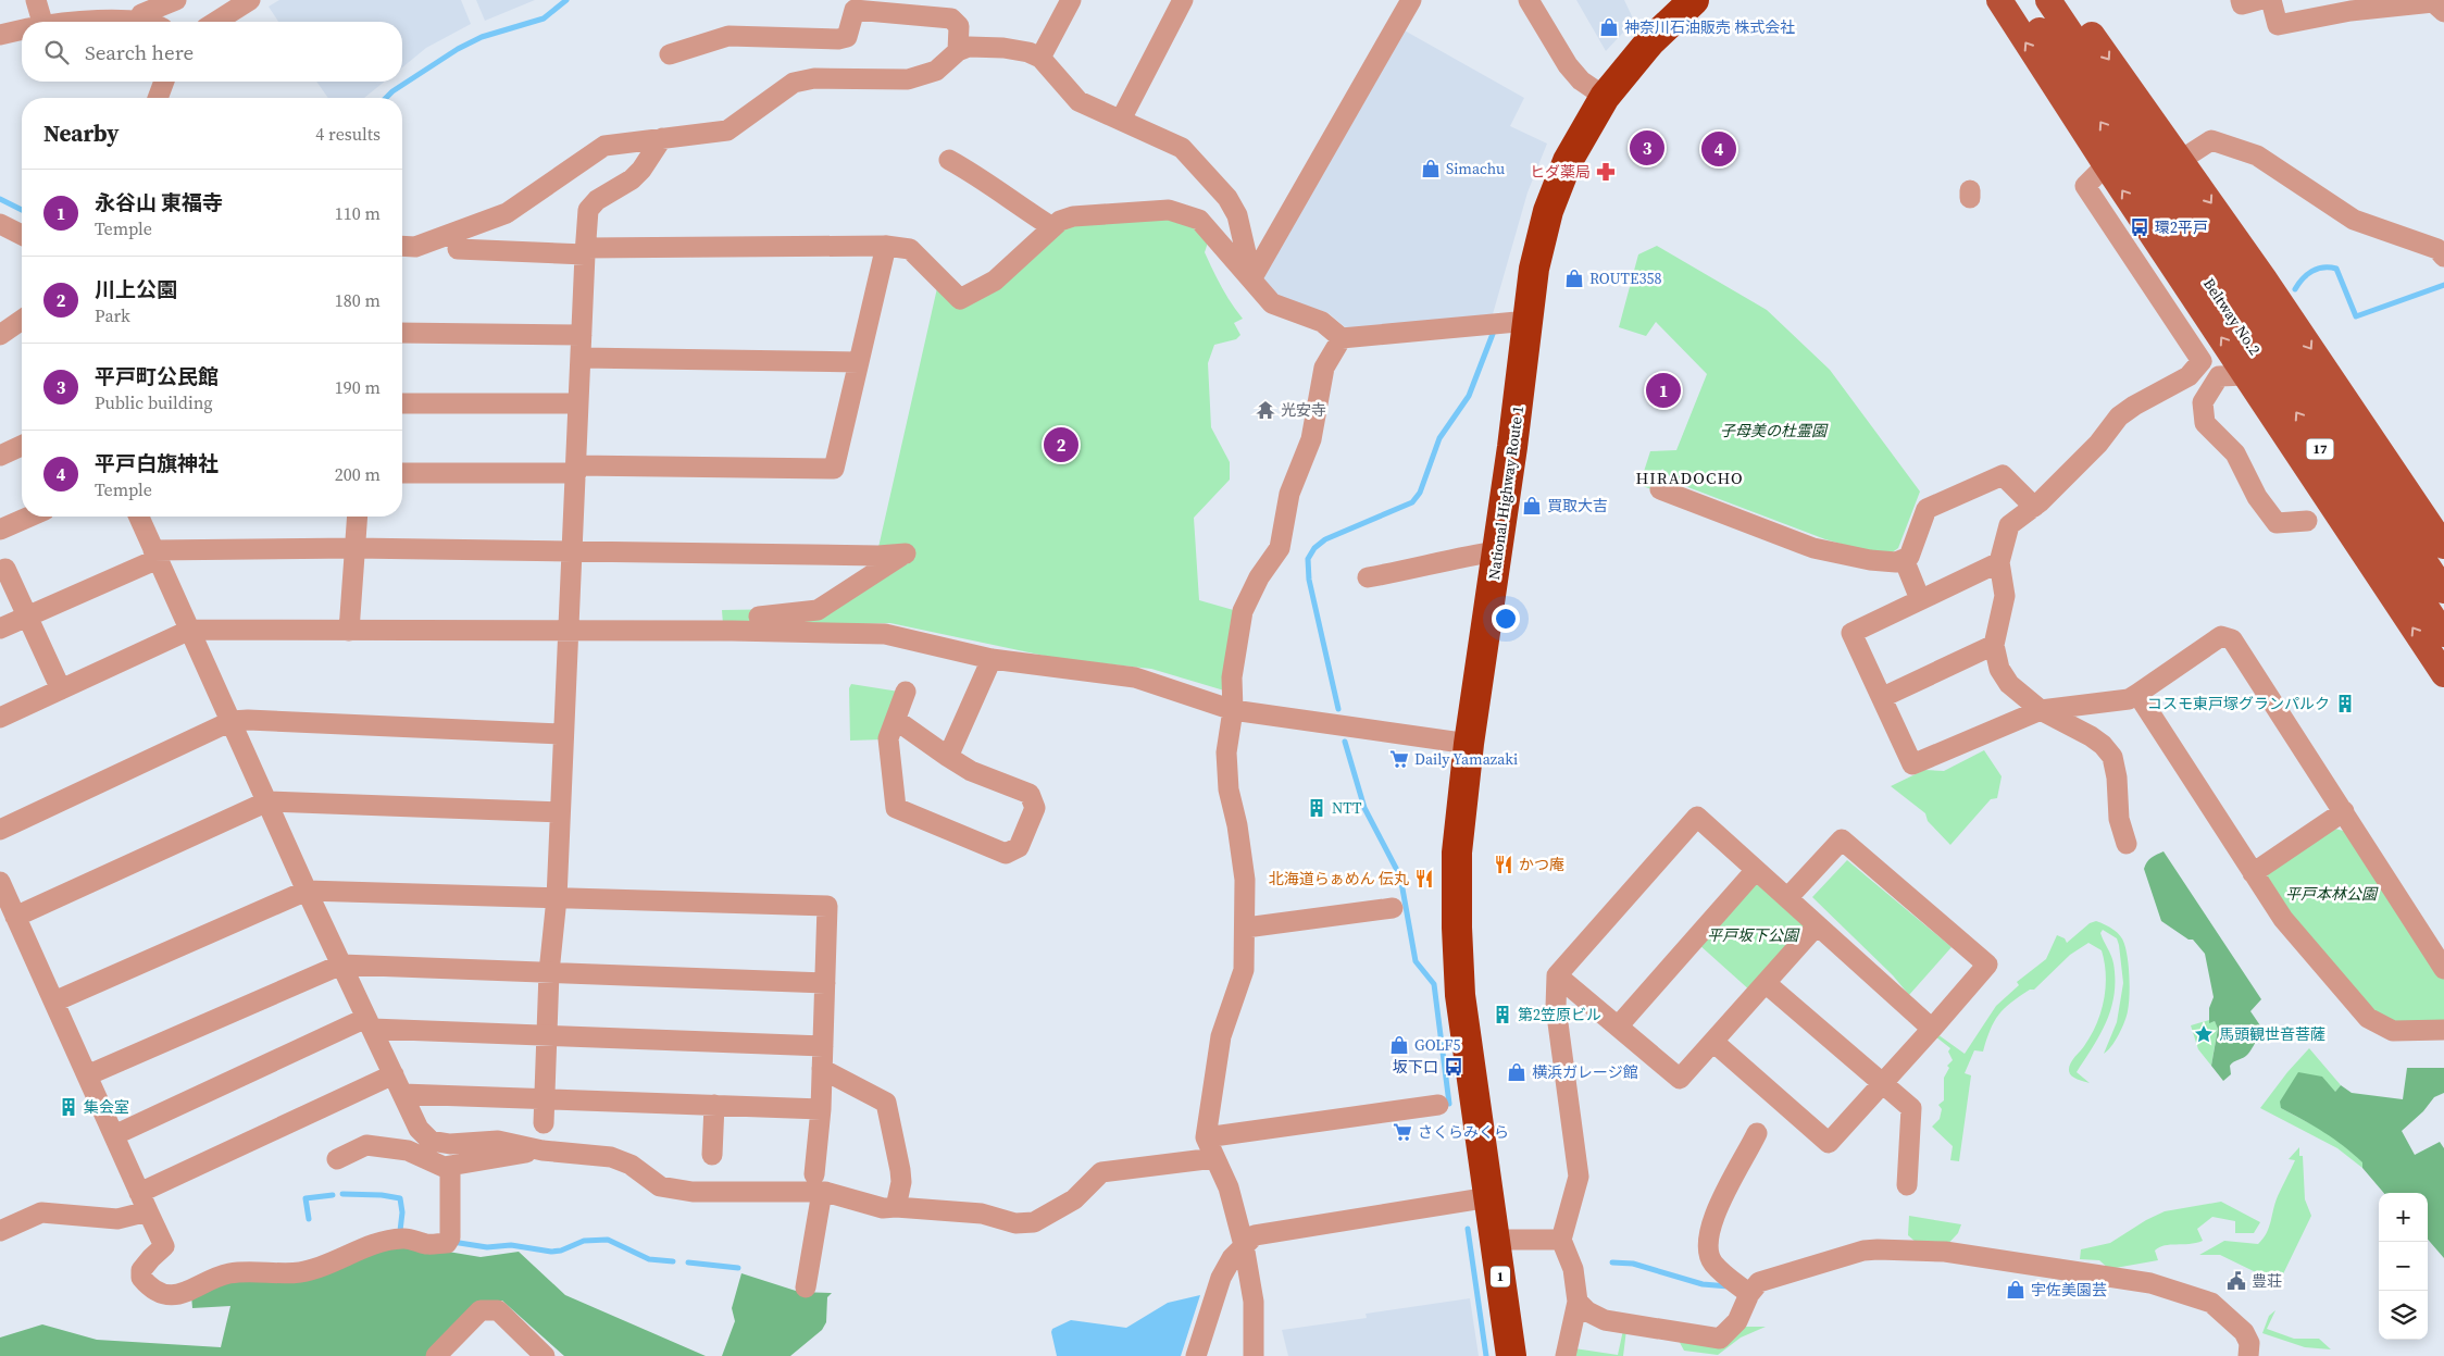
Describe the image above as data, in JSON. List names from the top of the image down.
{
  "streets": {
    "highway": ["National Highway Route 1", "1"],
    "main road": ["Beltway No.2", "17"]
  },
  "districts": ["HIRADOCHO"],
  "parks": ["子母美の杜霊園", "平戸本林公園", "平戸坂下公園"],
  "places": {
    "shop": [
      "神奈川石油販売 株式会社",
      "Simachu",
      "ROUTE358",
      "買取大吉",
      "GOLF5",
      "横浜ガレージ館",
      "宇佐美園芸"
    ],
    "pharmacy": ["ヒダ薬局"],
    "bus stop": ["環2平戸", "坂下口"],
    "temple": ["光安寺"],
    "building": [
      "コスモ東戸塚グランパルク",
      "NTT",
      "第2笠原ビル",
      "集会室"
    ],
    "supermarket": ["Daily Yamazaki", "さくらみくら"],
    "restaurant": ["かつ庵", "北海道らぁめん 伝丸"],
    "place": ["馬頭観世音菩薩"],
    "public building": ["豊荘"]
  },
  "page": {
    "search": "Search here",
    "heading": ["Nearby", "4 results"],
    "pins": [
      "3",
      "4",
      "1",
      "2"
    ],
    "list": [
      {
        "mark": "1",
        "name": "永谷山 東福寺",
        "note": "Temple",
        "value": "110 m"
      },
      {
        "mark": "2",
        "name": "川上公園",
        "note": "Park",
        "value": "180 m"
      },
      {
        "mark": "3",
        "name": "平戸町公民館",
        "note": "Public building",
        "value": "190 m"
      },
      {
        "mark": "4",
        "name": "平戸白旗神社",
        "note": "Temple",
        "value": "200 m"
      }
    ],
    "map_buttons": ["+", "−"]
  }
}
